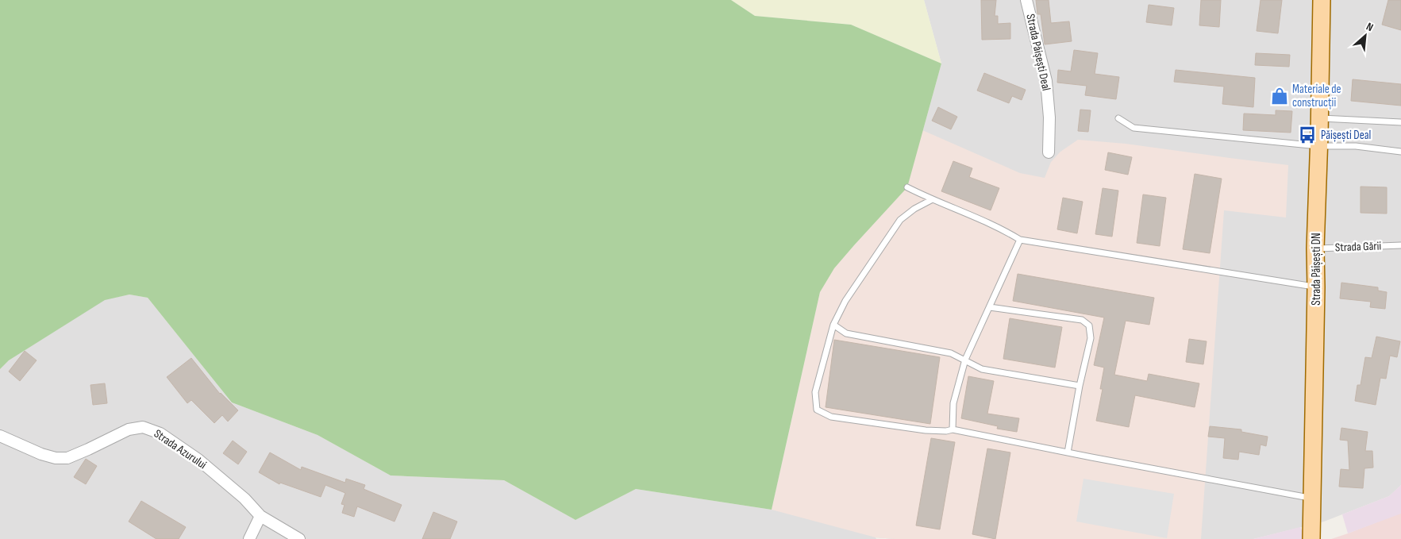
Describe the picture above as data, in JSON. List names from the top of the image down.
{
  "streets": {
    "main road": ["Strada Păișești DN"],
    "street": ["Strada Păișești Deal", "Strada Azurului"],
    "lane": ["Strada Gării"]
  },
  "crossings": [
    ["Strada Gării", "Strada Păișești DN"]
  ],
  "places": {
    "shop": ["Materiale de construcții"],
    "bus stop": ["Păișești Deal"]
  },
  "north": "top right"
}
